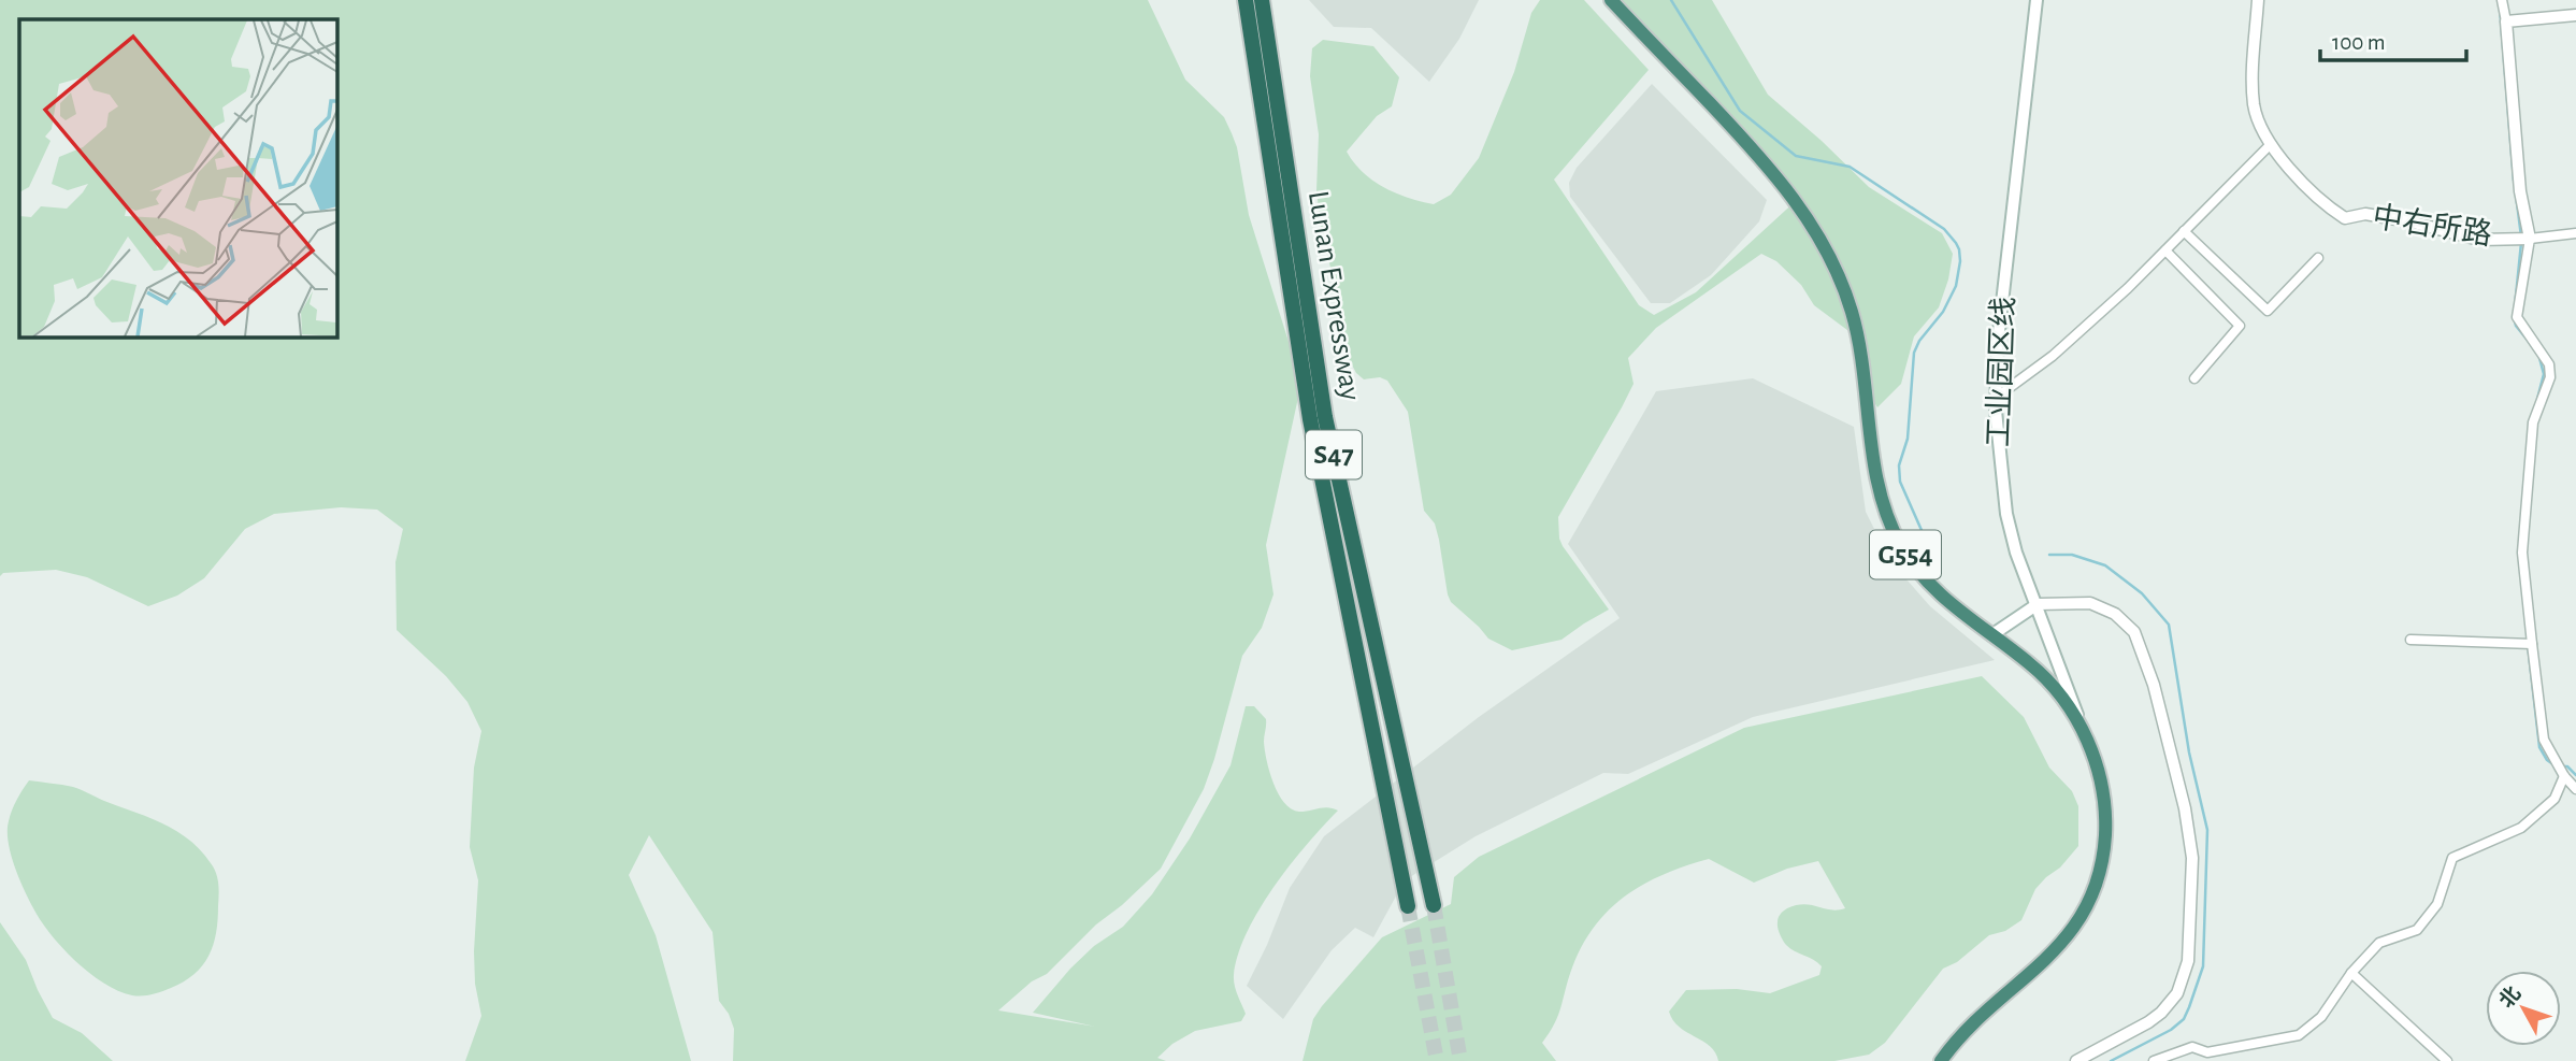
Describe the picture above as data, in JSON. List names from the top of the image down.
{
  "streets": {
    "highway": ["Lunan Expressway", "S47", "G554"],
    "main road": ["工业园区线"],
    "street": ["中右所路"]
  },
  "crossings": [
    ["工业园区线", "G554"]
  ],
  "scale_bar": "100 m",
  "north": "top left"
}
